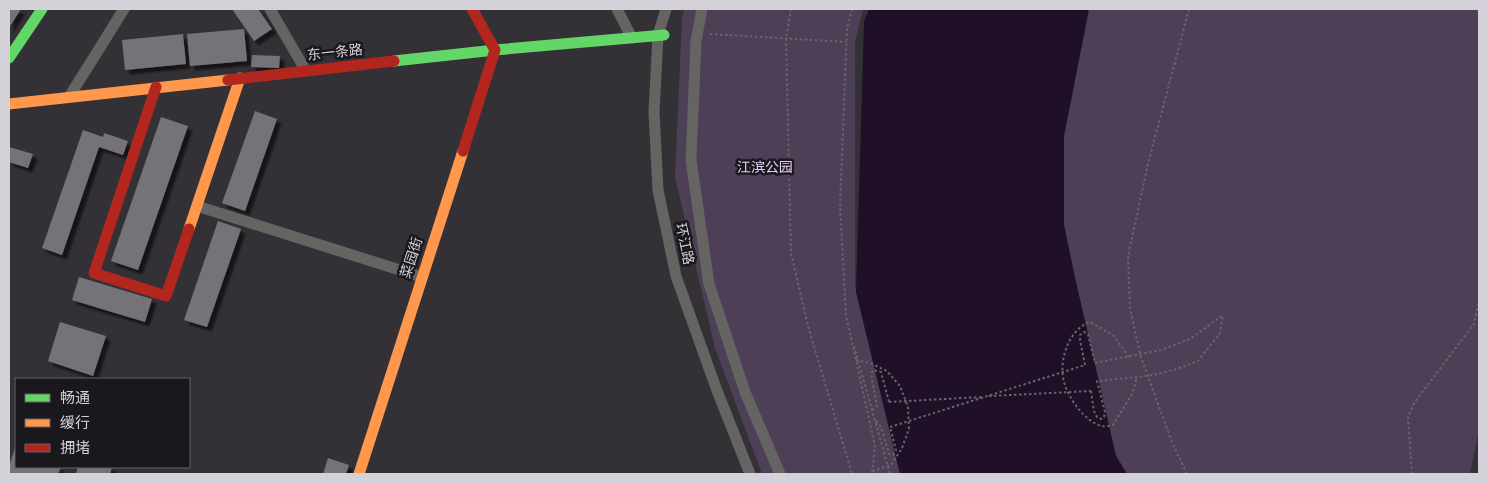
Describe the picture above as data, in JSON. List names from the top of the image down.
{
  "streets": {
    "street": ["东一条路", "环江路", "菜园街"]
  },
  "crossings": [
    ["东一条路", "环江路"],
    ["东一条路", "菜园街"]
  ],
  "parks": ["江滨公园"],
  "legend": ["畅通", "缓行", "拥堵"]
}
